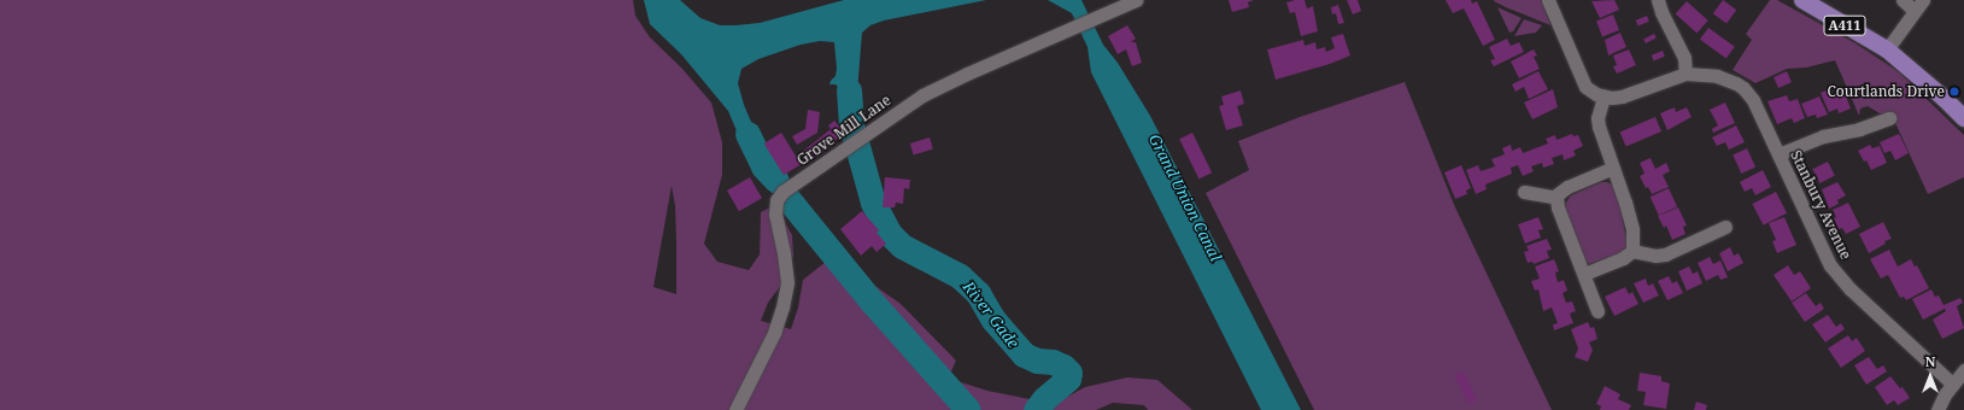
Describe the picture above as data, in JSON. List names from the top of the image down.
{
  "streets": {
    "main road": ["A411"],
    "street": ["Grove Mill Lane", "Stanbury Avenue"]
  },
  "water": ["Grand Union Canal", "River Gade"],
  "places": ["Courtlands Drive"],
  "north": "top"
}
